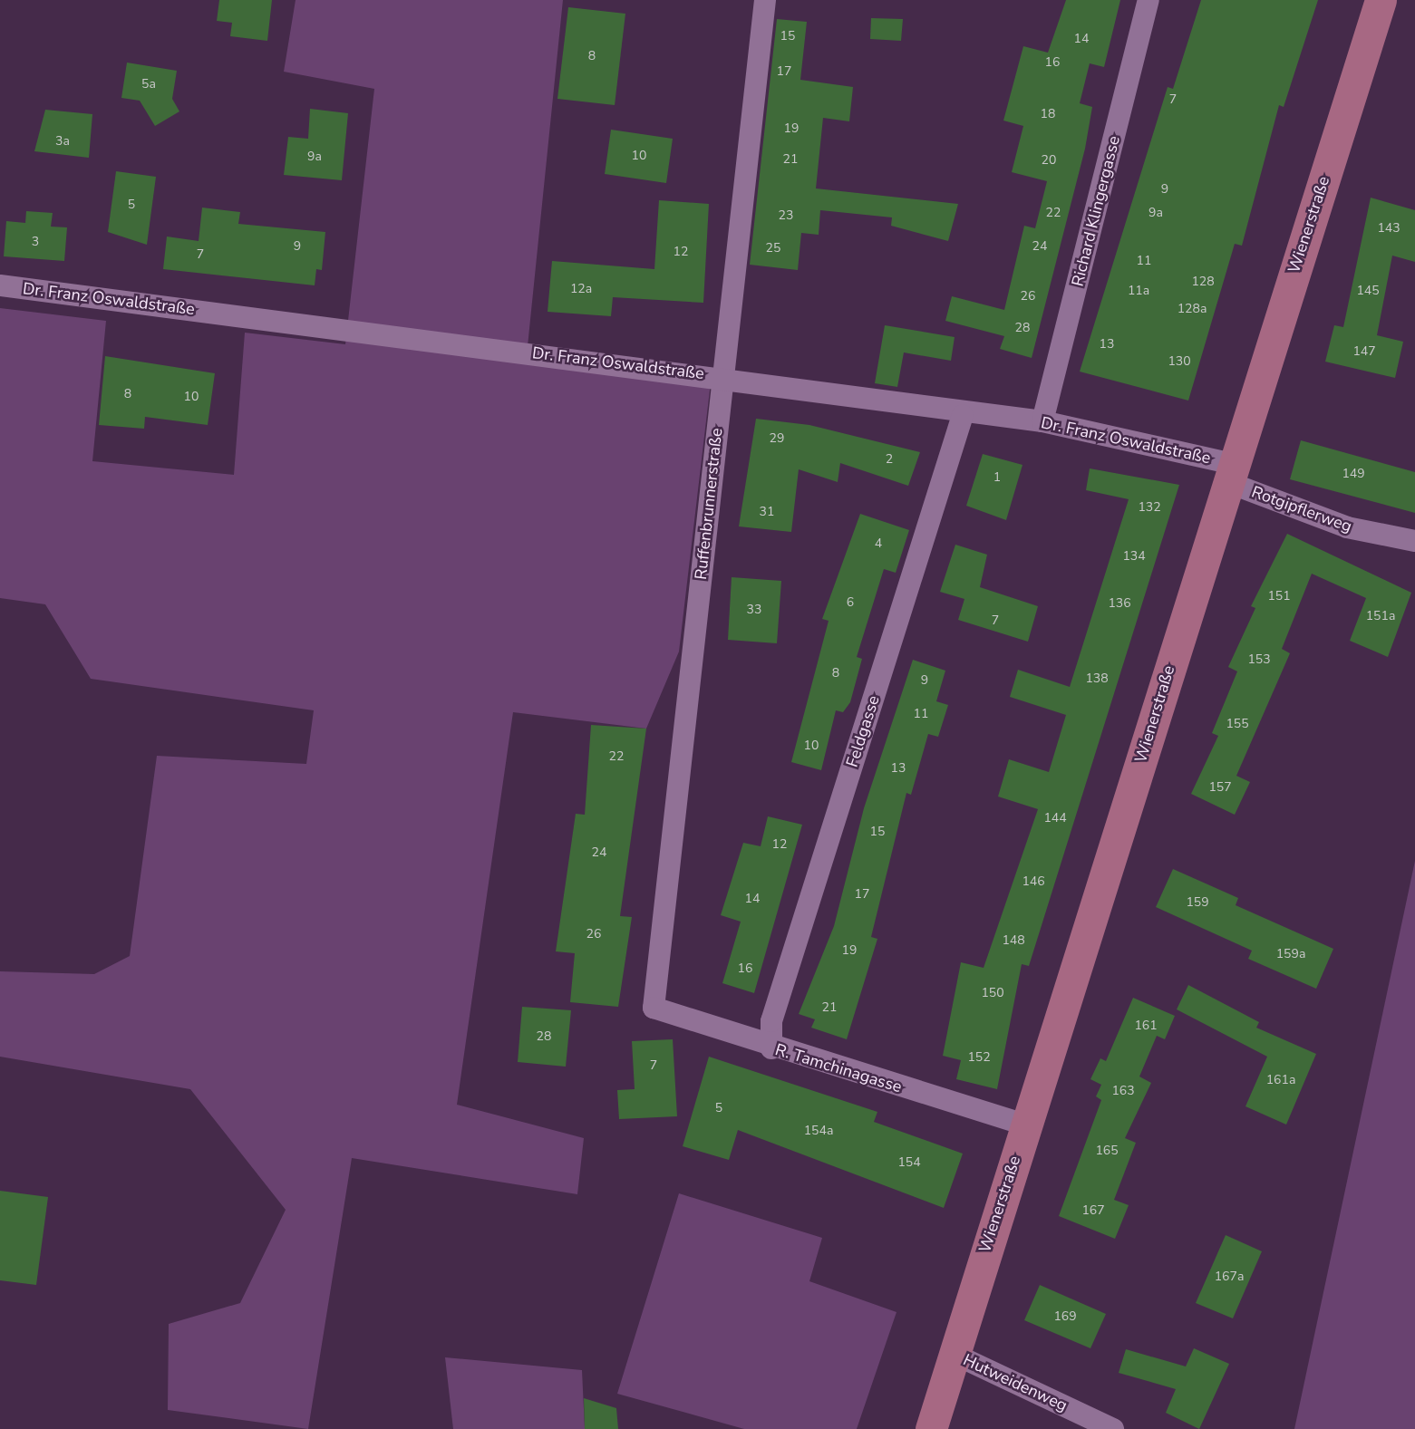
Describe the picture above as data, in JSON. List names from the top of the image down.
{
  "streets": {
    "street": [
      "Richard Klingergasse",
      "Wienerstraße",
      "Dr. Franz Oswaldstraße",
      "Ruffenbrunnerstraße",
      "Rotgipflerweg",
      "Feldgasse",
      "R. Tamchinagasse",
      "Hutweidenweg"
    ]
  },
  "crossings": [
    ["Richard Klingergasse", "Dr. Franz Oswaldstraße"],
    ["Wienerstraße", "Dr. Franz Oswaldstraße"],
    ["Wienerstraße", "Rotgipflerweg"],
    ["Wienerstraße", "R. Tamchinagasse"],
    ["Wienerstraße", "Hutweidenweg"],
    ["Dr. Franz Oswaldstraße", "Ruffenbrunnerstraße"],
    ["Dr. Franz Oswaldstraße", "Rotgipflerweg"],
    ["Dr. Franz Oswaldstraße", "Feldgasse"],
    ["Ruffenbrunnerstraße", "R. Tamchinagasse"],
    ["Feldgasse", "R. Tamchinagasse"]
  ],
  "house_numbers": [
    "15",
    "14",
    "8",
    "16",
    "17",
    "5a",
    "7",
    "18",
    "19",
    "3a",
    "10",
    "9a",
    "21",
    "20",
    "9",
    "5",
    "22",
    "9a",
    "23",
    "143",
    "3",
    "9",
    "24",
    "25",
    "12",
    "7",
    "11",
    "128",
    "12a",
    "11a",
    "145",
    "26",
    "128a",
    "28",
    "13",
    "147",
    "130",
    "8",
    "10",
    "29",
    "2",
    "149",
    "1",
    "132",
    "31",
    "4",
    "134",
    "151",
    "6",
    "136",
    "33",
    "151a",
    "7",
    "153",
    "8",
    "138",
    "9",
    "11",
    "155",
    "10",
    "22",
    "13",
    "157",
    "144",
    "15",
    "12",
    "24",
    "146",
    "17",
    "14",
    "159",
    "26",
    "148",
    "19",
    "159a",
    "16",
    "150",
    "21",
    "161",
    "28",
    "152",
    "7",
    "161a",
    "163",
    "5",
    "154a",
    "165",
    "154",
    "167",
    "167a",
    "169"
  ]
}
